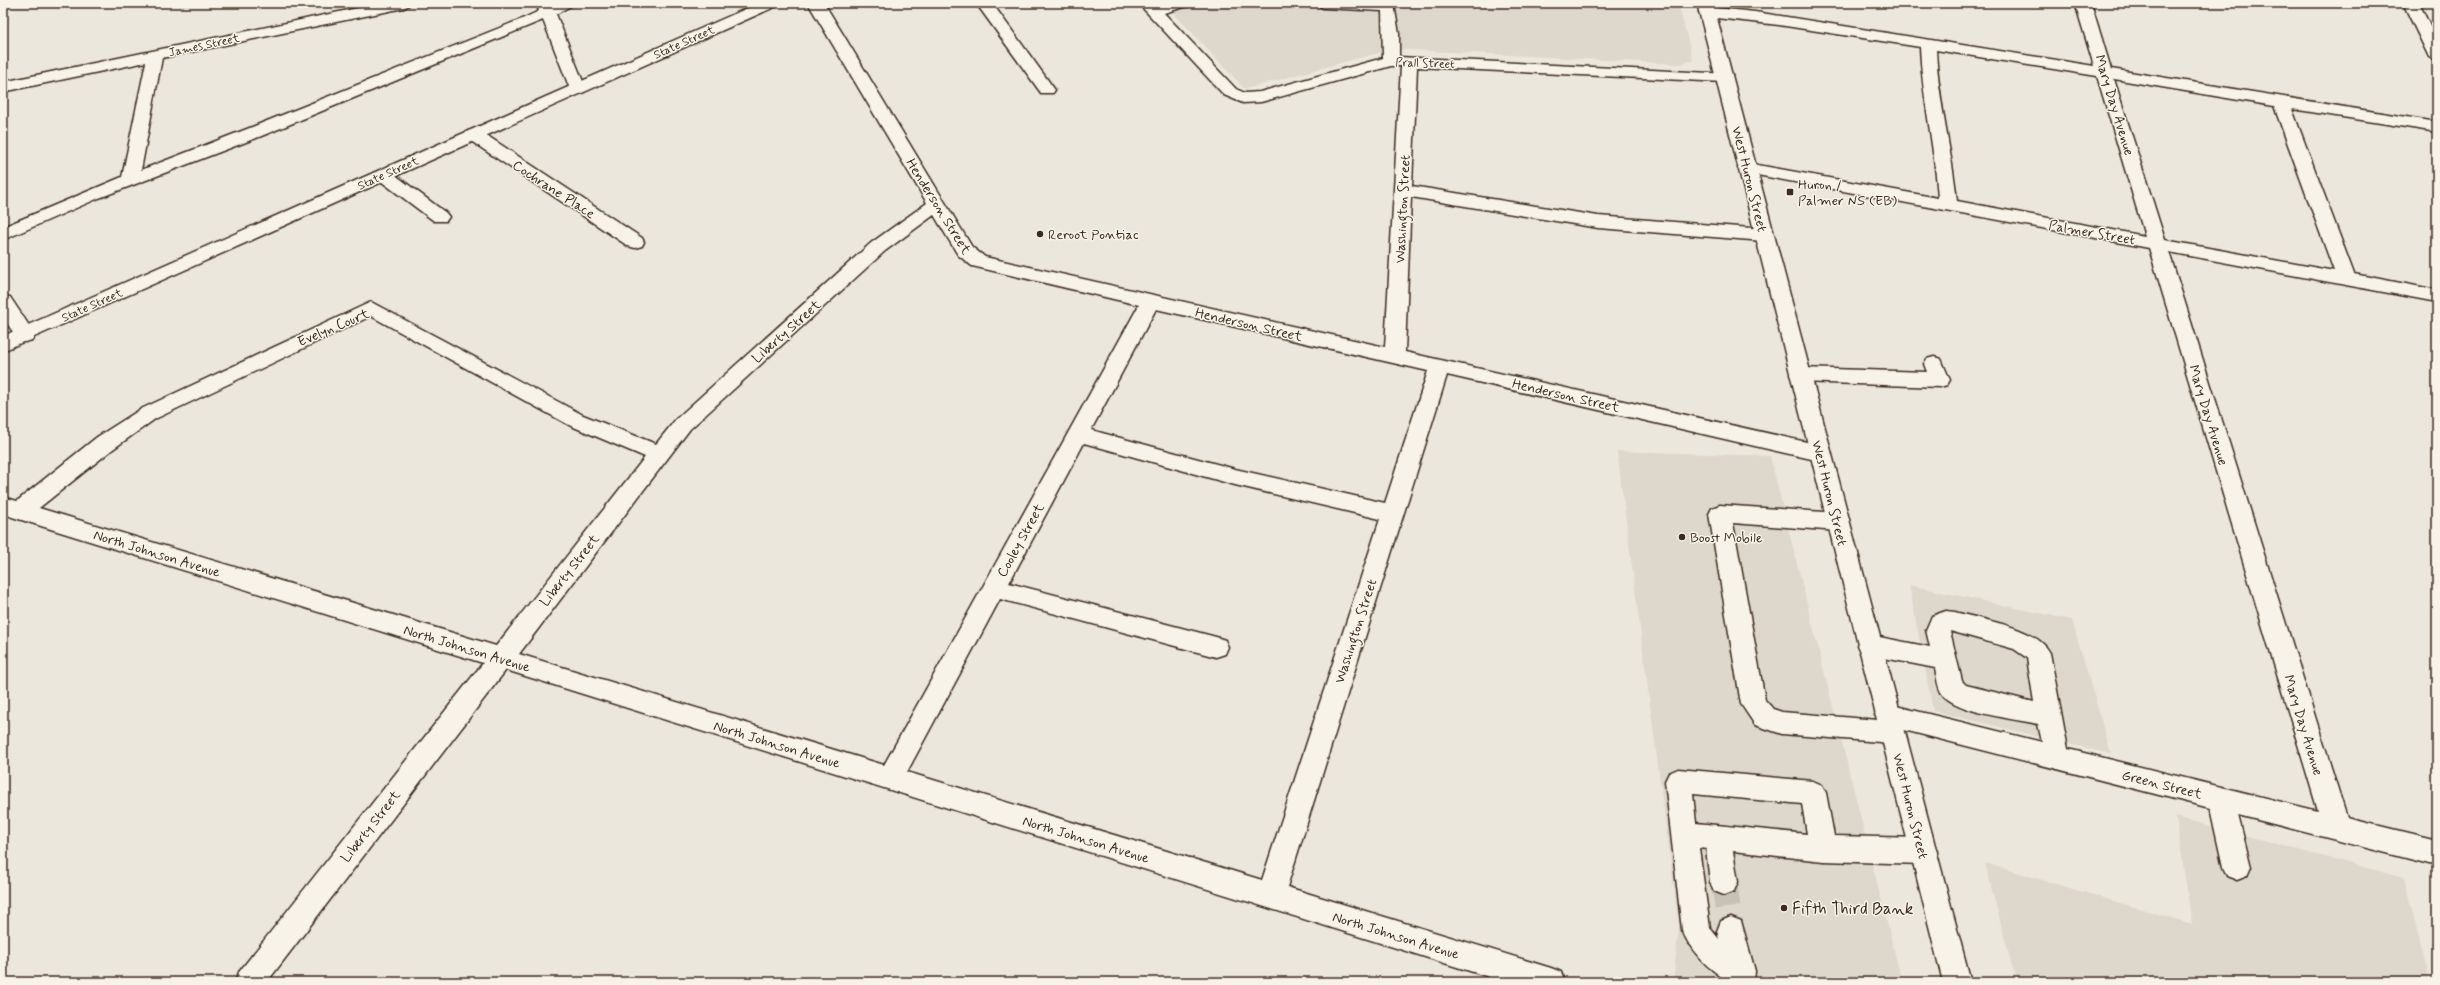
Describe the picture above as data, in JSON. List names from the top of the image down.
{
  "streets": {
    "main road": [
      "State Street",
      "James Street",
      "Prall Street",
      "Mary Day Avenue",
      "West Huron Street",
      "Cochrane Place",
      "Henderson Street",
      "Washington Street",
      "Palmer Street",
      "Evelyn Court",
      "Liberty Street",
      "Cooley Street",
      "North Johnson Avenue",
      "Green Street"
    ]
  },
  "crossings": [
    ["State Street", "Cochrane Place"],
    ["Prall Street", "West Huron Street"],
    ["Prall Street", "Washington Street"],
    ["Mary Day Avenue", "Palmer Street"],
    ["Mary Day Avenue", "Green Street"],
    ["West Huron Street", "Henderson Street"],
    ["West Huron Street", "Palmer Street"],
    ["West Huron Street", "Green Street"],
    ["Henderson Street", "Washington Street"],
    ["Henderson Street", "Liberty Street"],
    ["Henderson Street", "Cooley Street"],
    ["Washington Street", "North Johnson Avenue"],
    ["Evelyn Court", "Liberty Street"],
    ["Evelyn Court", "North Johnson Avenue"],
    ["Liberty Street", "North Johnson Avenue"],
    ["Cooley Street", "North Johnson Avenue"]
  ],
  "places": {
    "transit": ["Huron / Palmer NS (EB)"],
    "other": ["Reroot Pontiac", "Boost Mobile", "Fifth Third Bank"]
  }
}
